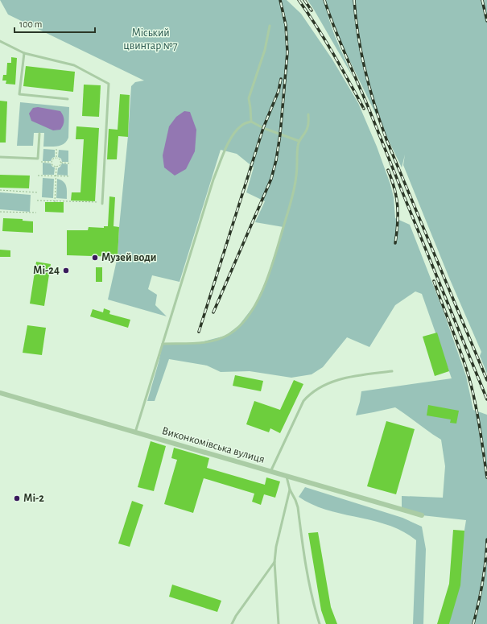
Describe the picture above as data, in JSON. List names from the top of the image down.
{
  "streets": {
    "street": ["Виконкомівська вулиця"]
  },
  "parks": ["Міський цвинтар №7"],
  "places": ["Музей води", "Мі-24", "Мі-2"],
  "scale_bar": "100 m"
}
